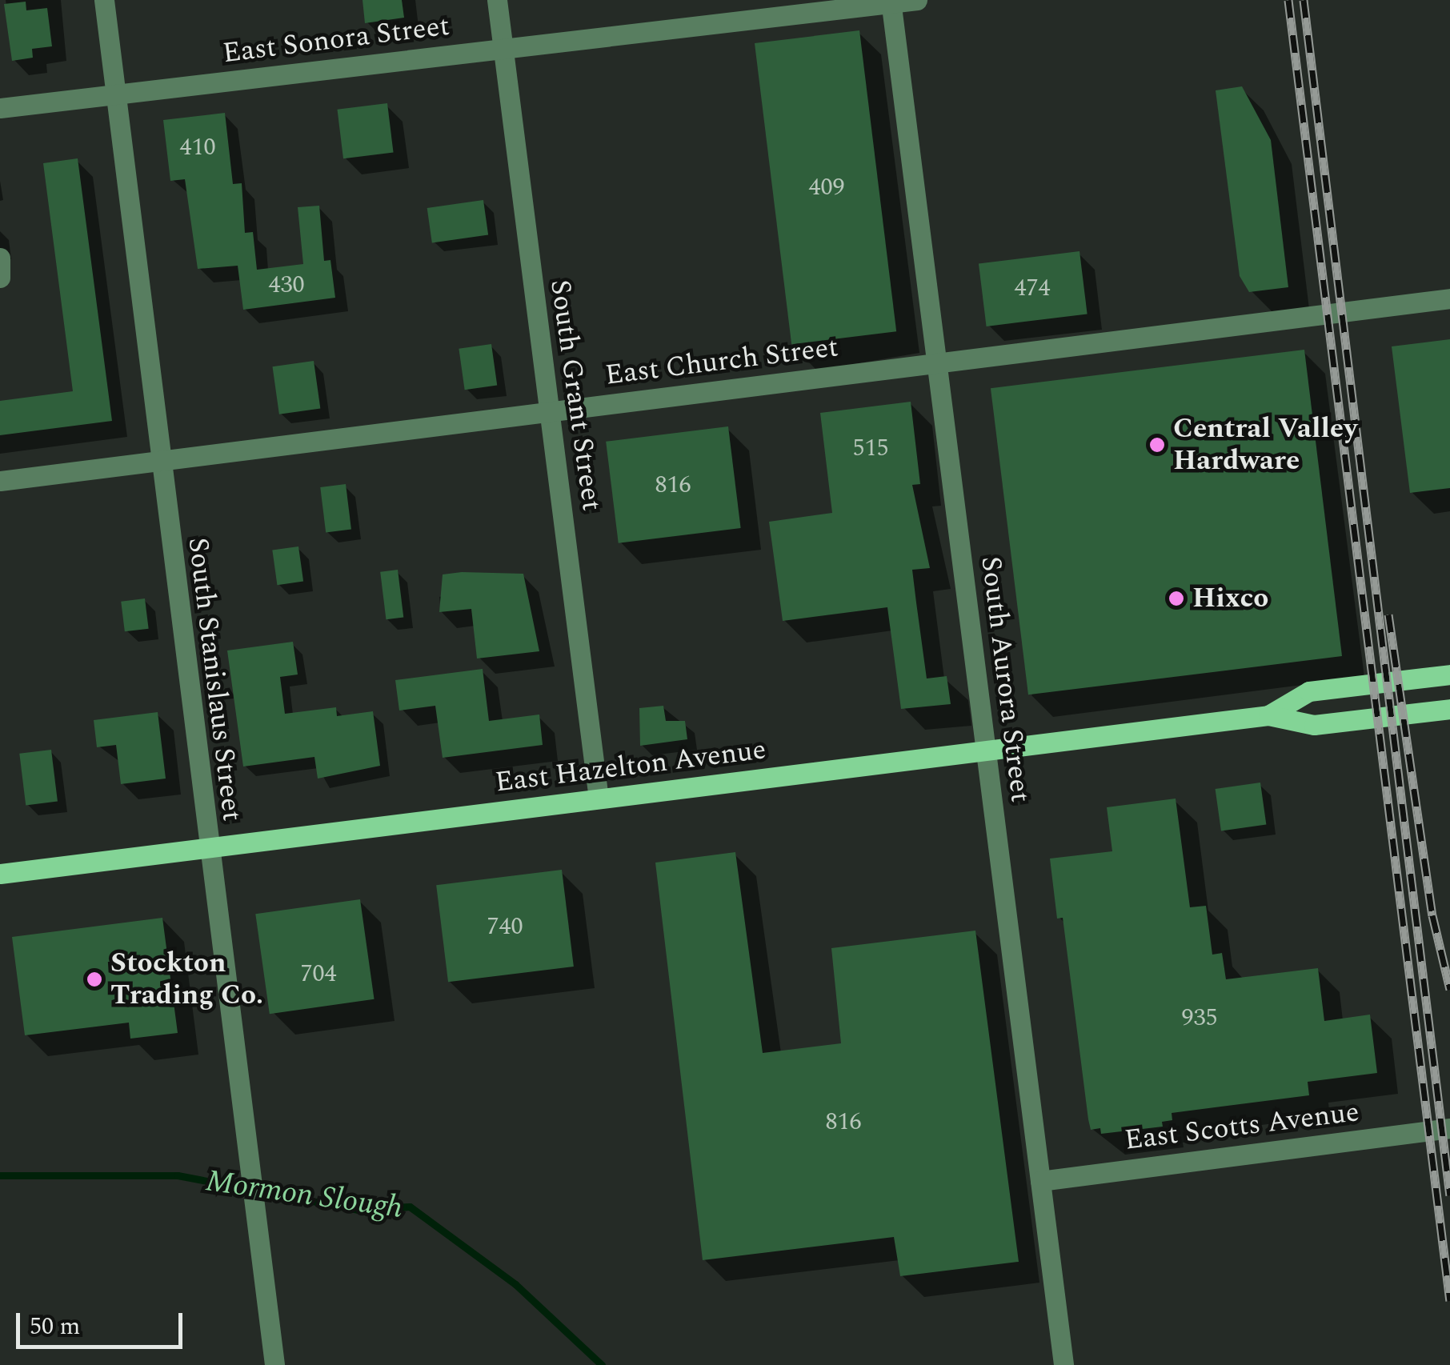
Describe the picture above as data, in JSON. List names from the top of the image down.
{
  "streets": {
    "main road": ["East Hazelton Avenue"],
    "street": [
      "East Sonora Street",
      "East Church Street",
      "South Grant Street",
      "South Stanislaus Street",
      "South Aurora Street",
      "East Scotts Avenue"
    ]
  },
  "crossings": [
    ["East Sonora Street", "South Grant Street"],
    ["East Sonora Street", "South Stanislaus Street"],
    ["East Sonora Street", "South Aurora Street"],
    ["East Church Street", "South Grant Street"],
    ["East Church Street", "South Stanislaus Street"],
    ["East Church Street", "South Aurora Street"],
    ["South Grant Street", "East Hazelton Avenue"],
    ["South Stanislaus Street", "East Hazelton Avenue"],
    ["South Aurora Street", "East Hazelton Avenue"],
    ["South Aurora Street", "East Scotts Avenue"]
  ],
  "water": ["Mormon Slough"],
  "places": ["Central Valley Hardware", "Hixco", "Stockton Trading Co."],
  "house_numbers": [
    "410",
    "409",
    "430",
    "474",
    "515",
    "816",
    "740",
    "704",
    "935",
    "816"
  ],
  "scale_bar": "50 m"
}
